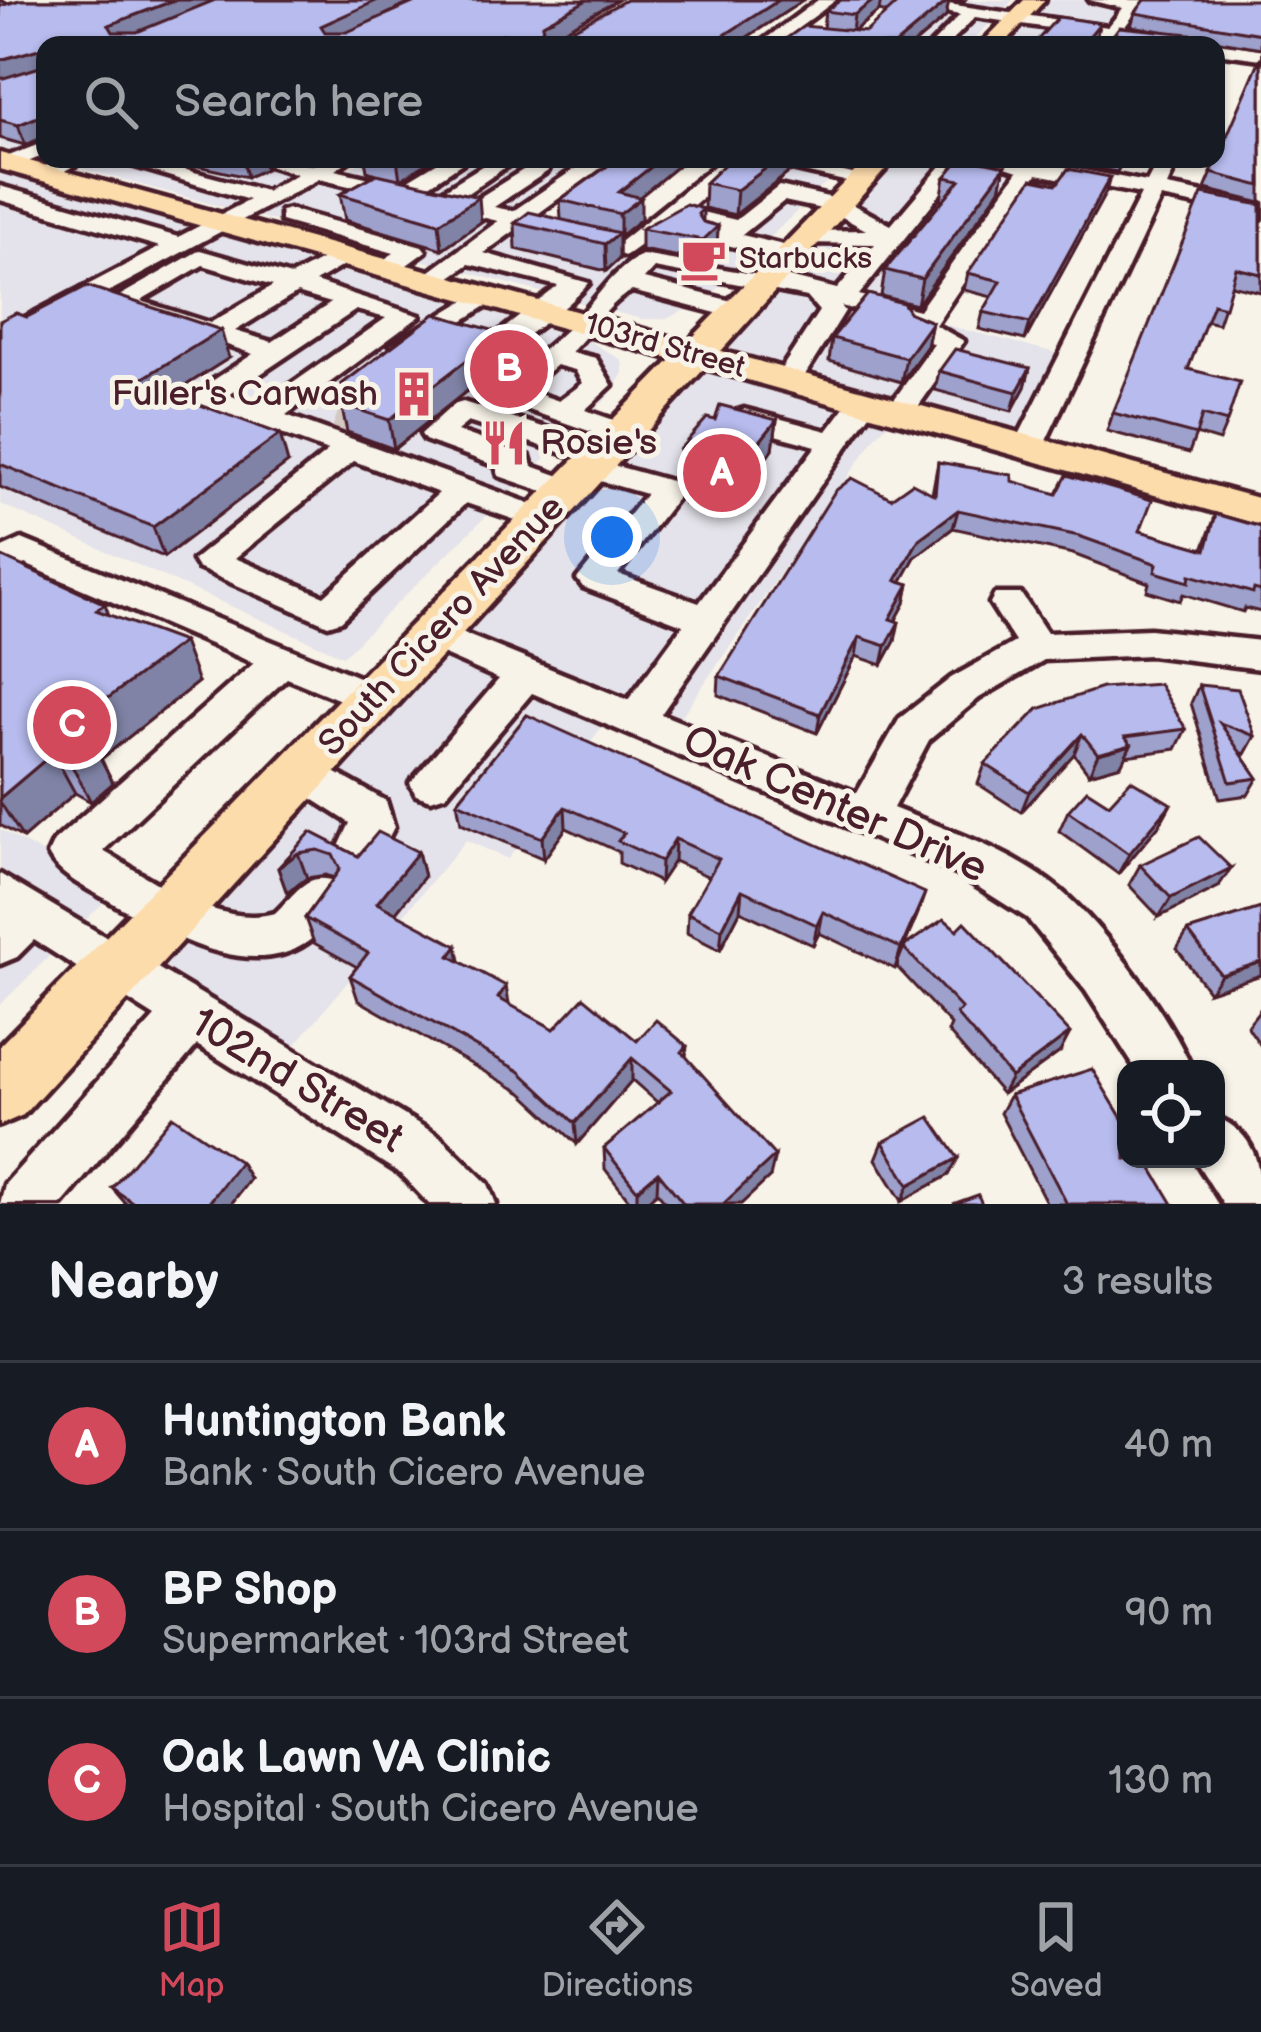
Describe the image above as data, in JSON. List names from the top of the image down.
{
  "streets": {
    "main road": ["103rd Street", "South Cicero Avenue"],
    "street": ["Oak Center Drive", "102nd Street"]
  },
  "crossings": [
    ["103rd Street", "South Cicero Avenue"],
    ["South Cicero Avenue", "Oak Center Drive"],
    ["South Cicero Avenue", "102nd Street"]
  ],
  "places": {
    "cafe": ["Starbucks"],
    "building": ["Fuller's Carwash"],
    "restaurant": ["Rosie's"]
  },
  "page": {
    "search": "Search here",
    "pins": ["B", "A", "C"],
    "heading": ["Nearby", "3 results"],
    "list": [
      {
        "mark": "A",
        "name": "Huntington Bank",
        "note": "Bank · South Cicero Avenue",
        "value": "40 m"
      },
      {
        "mark": "B",
        "name": "BP Shop",
        "note": "Supermarket · 103rd Street",
        "value": "90 m"
      },
      {
        "mark": "C",
        "name": "Oak Lawn VA Clinic",
        "note": "Hospital · South Cicero Avenue",
        "value": "130 m"
      }
    ],
    "nav": ["Map", "Directions", "Saved"]
  }
}
